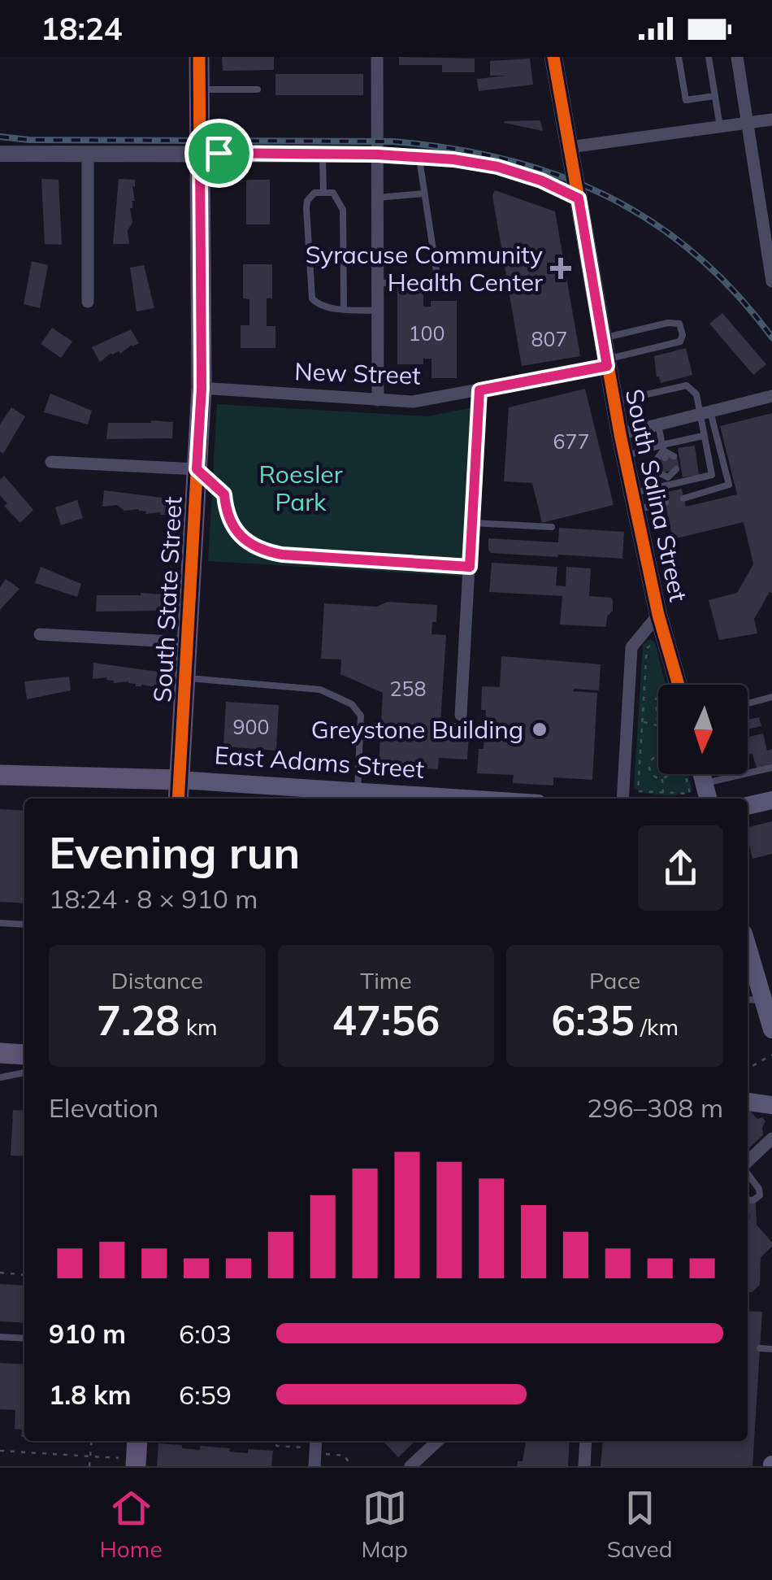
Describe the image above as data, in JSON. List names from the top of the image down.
{
  "streets": {
    "main road": ["South Salina Street", "South State Street", "East Adams Street"],
    "street": ["New Street"]
  },
  "crossings": [
    ["New Street", "South Salina Street"],
    ["New Street", "South State Street"],
    ["South State Street", "East Adams Street"]
  ],
  "parks": ["Roesler Park"],
  "places": {
    "health": ["Syracuse Community Health Center"],
    "other": ["Greystone Building"]
  },
  "house_numbers": [
    "100",
    "807",
    "677",
    "258",
    "900"
  ],
  "north": "bottom",
  "page": {
    "status": "18:24",
    "heading": ["Evening run", "18:24 · 8 × 910 m"],
    "stats": [
      ["Distance", "7.28 km"],
      ["Time", "47:56"],
      ["Pace", "6:35 /km"]
    ],
    "chart": ["Elevation", "296–308 m"],
    "list": [
      {
        "name": "910 m",
        "note": "6:03"
      },
      {
        "name": "1.8 km",
        "note": "6:59"
      }
    ],
    "tabs": ["Home", "Map", "Saved"]
  }
}
